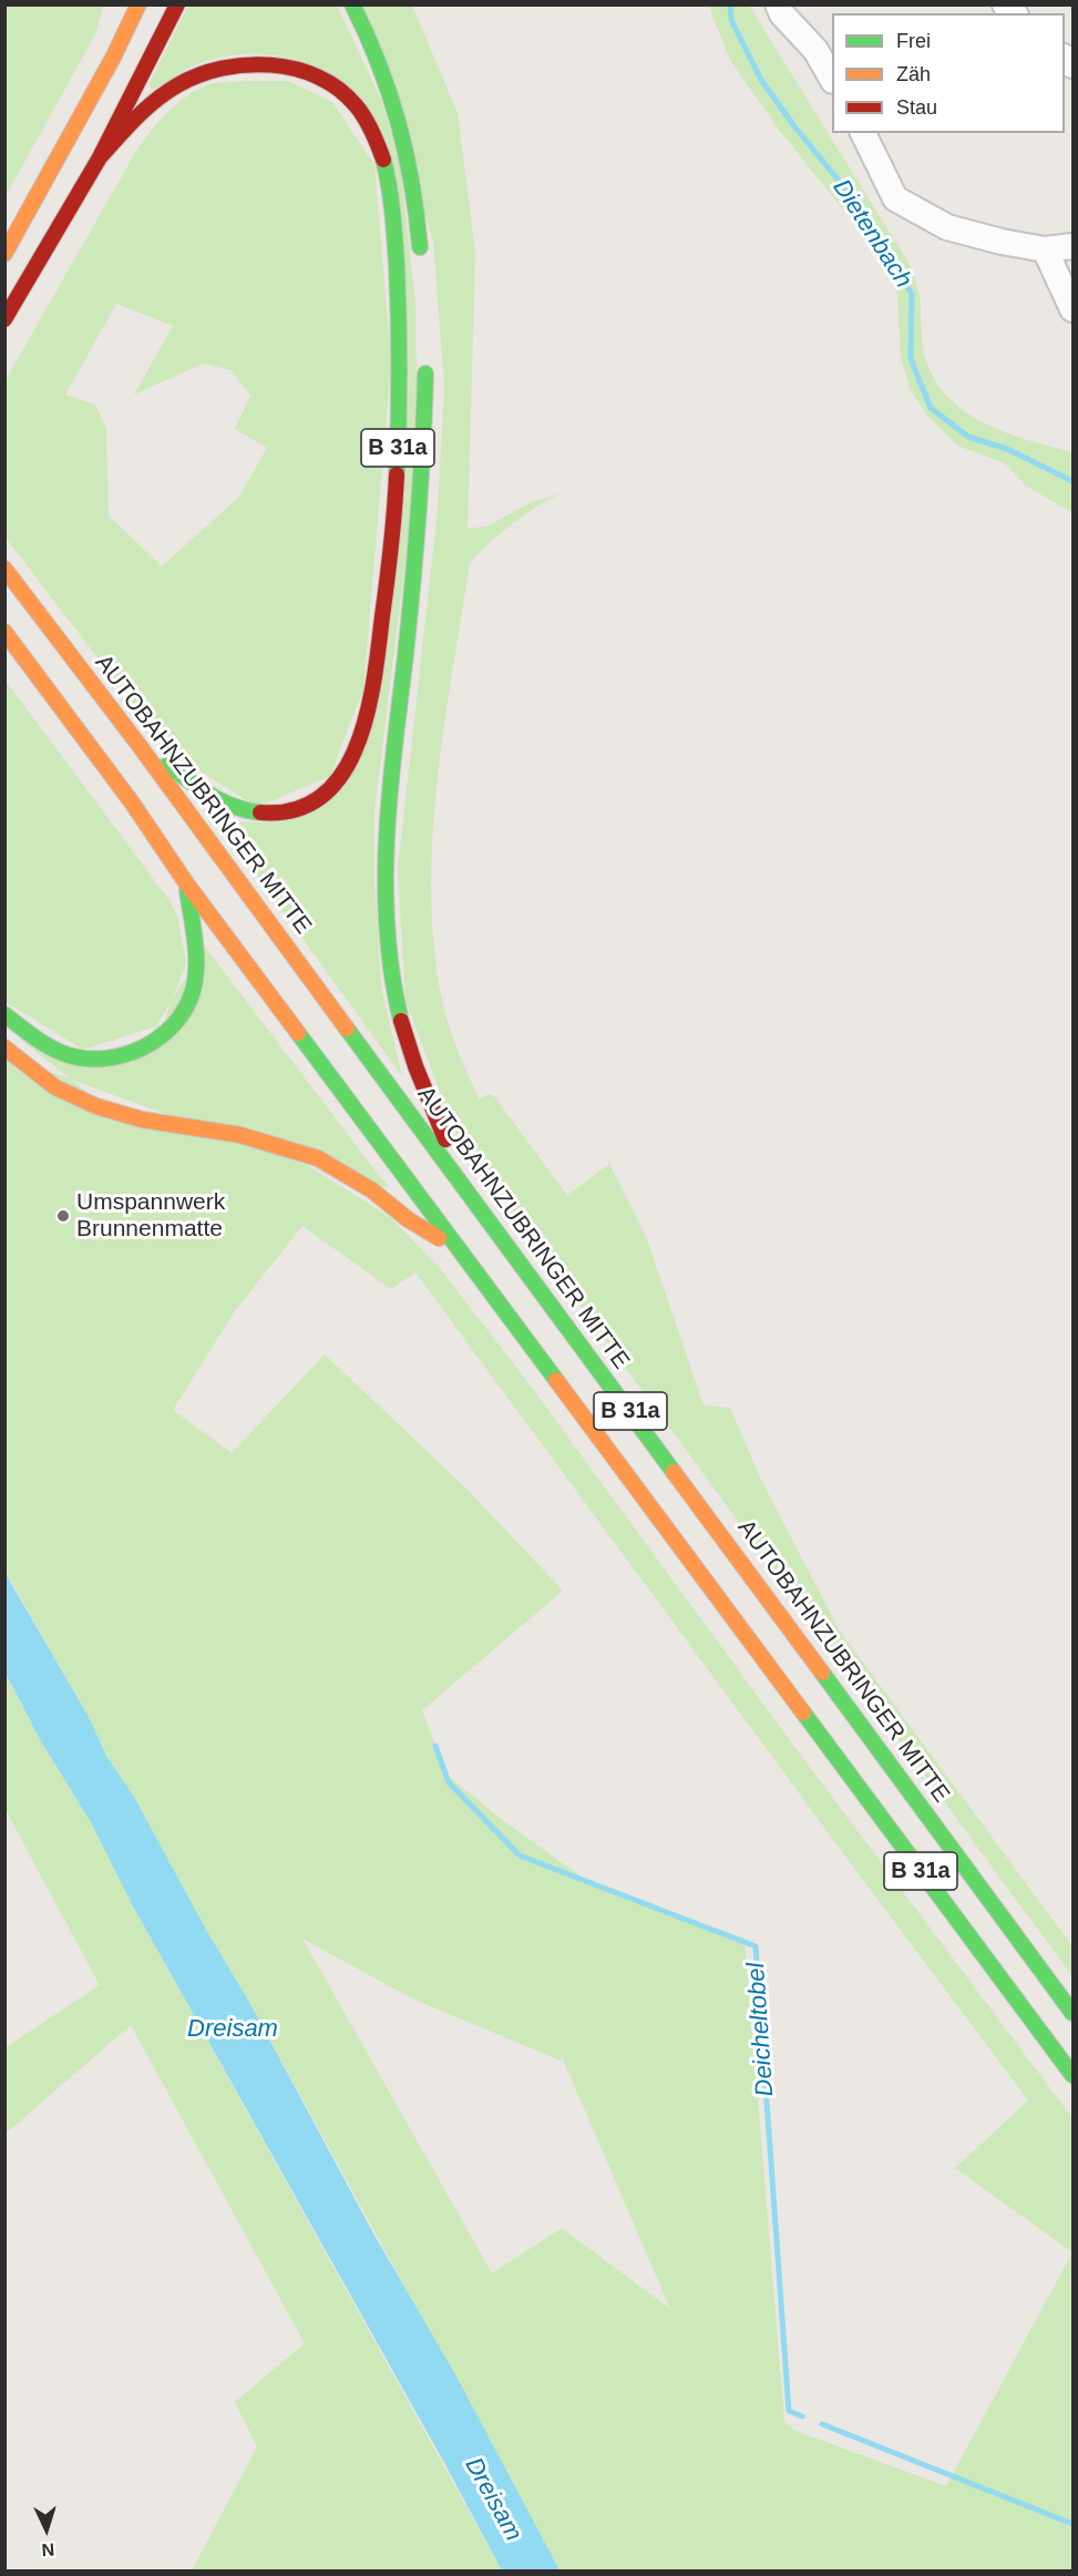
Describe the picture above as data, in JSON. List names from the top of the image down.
{
  "streets": {
    "highway": ["B 31a", "AUTOBAHNZUBRINGER MITTE"]
  },
  "crossings": [
    ["B 31a", "AUTOBAHNZUBRINGER MITTE"]
  ],
  "water": ["Dietenbach", "Dreisam", "Deicheltobel"],
  "places": ["Umspannwerk Brunnenmatte"],
  "legend": ["Frei", "Zäh", "Stau"],
  "north": "bottom"
}
